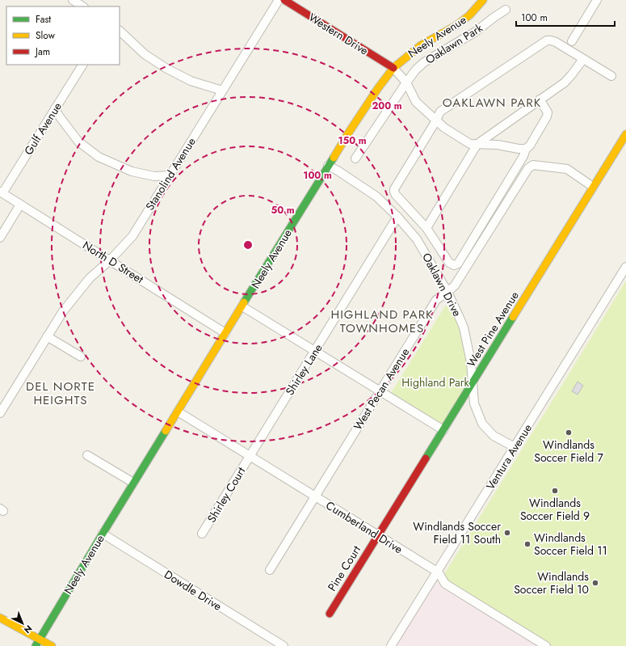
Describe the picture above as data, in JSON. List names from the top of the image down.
{
  "streets": {
    "street": [
      "Western Drive",
      "Neely Avenue",
      "Oaklawn Park",
      "Gulf Avenue",
      "Stanolind Avenue",
      "North D Street",
      "Oaklawn Drive",
      "West Pine Avenue",
      "Shirley Lane",
      "West Pecan Avenue",
      "Ventura Avenue",
      "Shirley Court",
      "Cumberland Drive",
      "Pine Court",
      "Dowdle Drive"
    ]
  },
  "crossings": [
    ["Western Drive", "Neely Avenue"],
    ["Neely Avenue", "North D Street"],
    ["Neely Avenue", "Oaklawn Drive"],
    ["Neely Avenue", "Cumberland Drive"],
    ["Neely Avenue", "Dowdle Drive"],
    ["Gulf Avenue", "North D Street"],
    ["Stanolind Avenue", "North D Street"],
    ["Oaklawn Drive", "West Pine Avenue"],
    ["Oaklawn Drive", "Shirley Lane"],
    ["Oaklawn Drive", "West Pecan Avenue"],
    ["Oaklawn Drive", "Ventura Avenue"],
    ["West Pine Avenue", "West Pecan Avenue"],
    ["West Pine Avenue", "Cumberland Drive"],
    ["West Pine Avenue", "Pine Court"],
    ["Shirley Lane", "Shirley Court"],
    ["Shirley Lane", "Cumberland Drive"],
    ["West Pecan Avenue", "Cumberland Drive"],
    ["Ventura Avenue", "Cumberland Drive"],
    ["Shirley Court", "Cumberland Drive"],
    ["Cumberland Drive", "Pine Court"]
  ],
  "districts": ["OAKLAWN PARK", "HIGHLAND PARK TOWNHOMES", "DEL NORTE HEIGHTS"],
  "parks": ["Highland Park"],
  "places": [
    "Windlands Soccer Field 7",
    "Windlands Soccer Field 9",
    "Windlands Soccer Field 11 South",
    "Windlands Soccer Field 11",
    "Windlands Soccer Field 10"
  ],
  "legend": ["Fast", "Slow", "Jam"],
  "scale_bar": "100 m",
  "north": "bottom right",
  "rings": [
    "200 m",
    "150 m",
    "100 m",
    "50 m"
  ]
}
